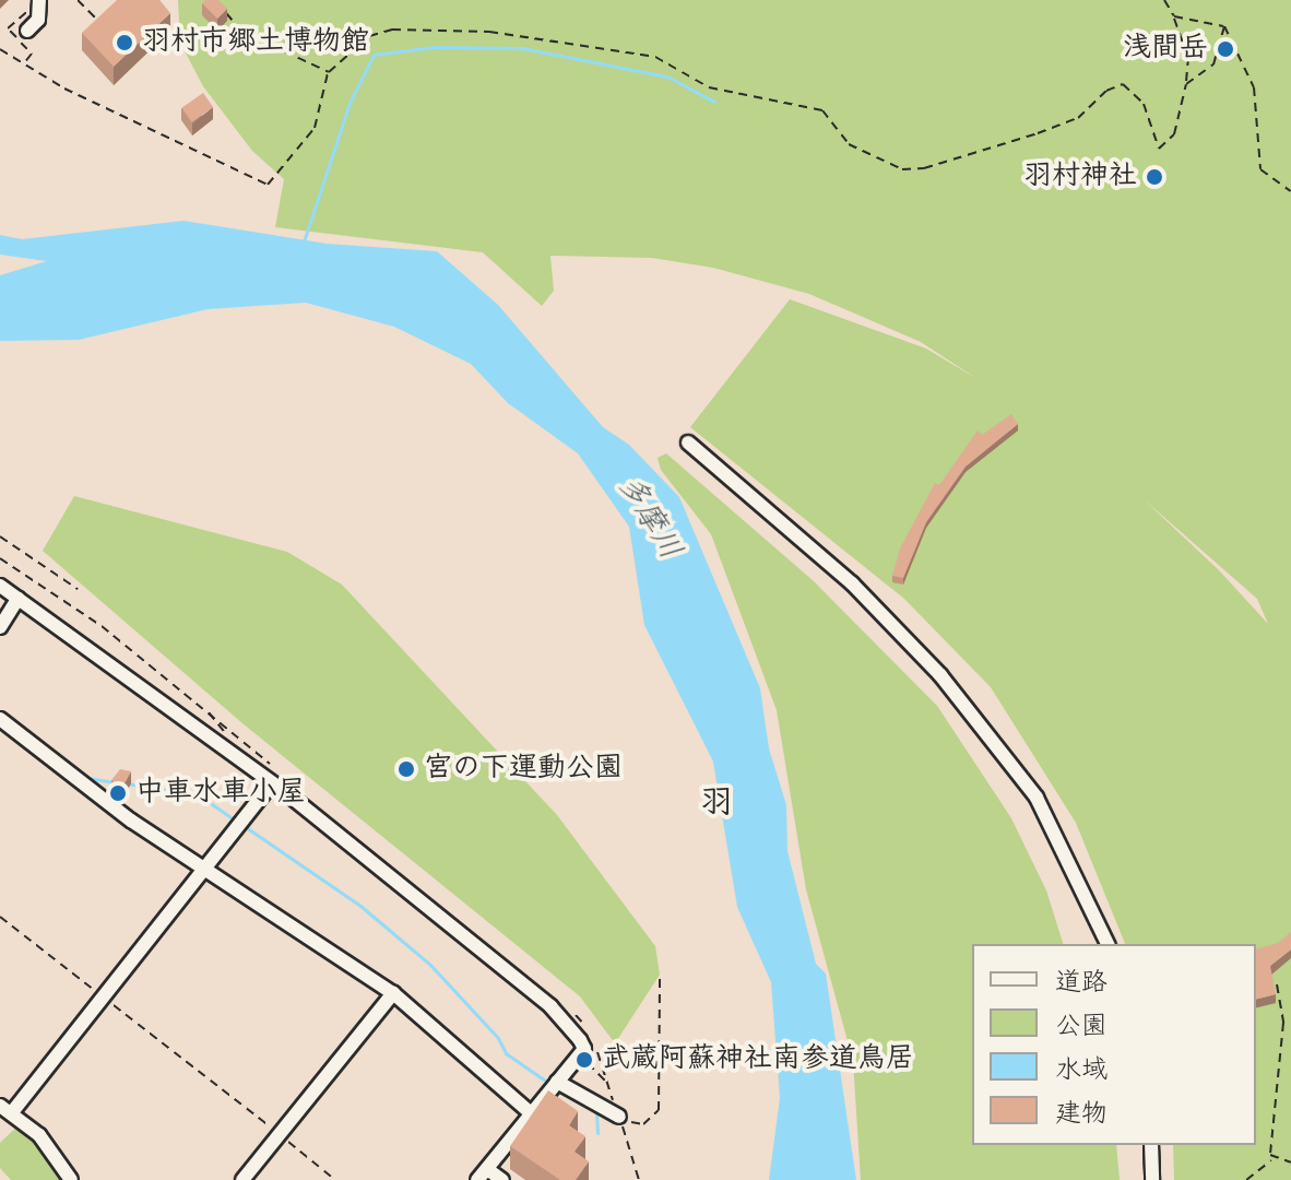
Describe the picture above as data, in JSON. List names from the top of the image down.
{
  "districts": ["羽"],
  "water": ["多摩川"],
  "places": [
    "羽村市郷土博物館",
    "浅間岳",
    "羽村神社",
    "宮の下運動公園",
    "中車水車小屋",
    "武蔵阿蘇神社南参道鳥居"
  ],
  "legend": [
    "道路",
    "公園",
    "水域",
    "建物"
  ]
}
